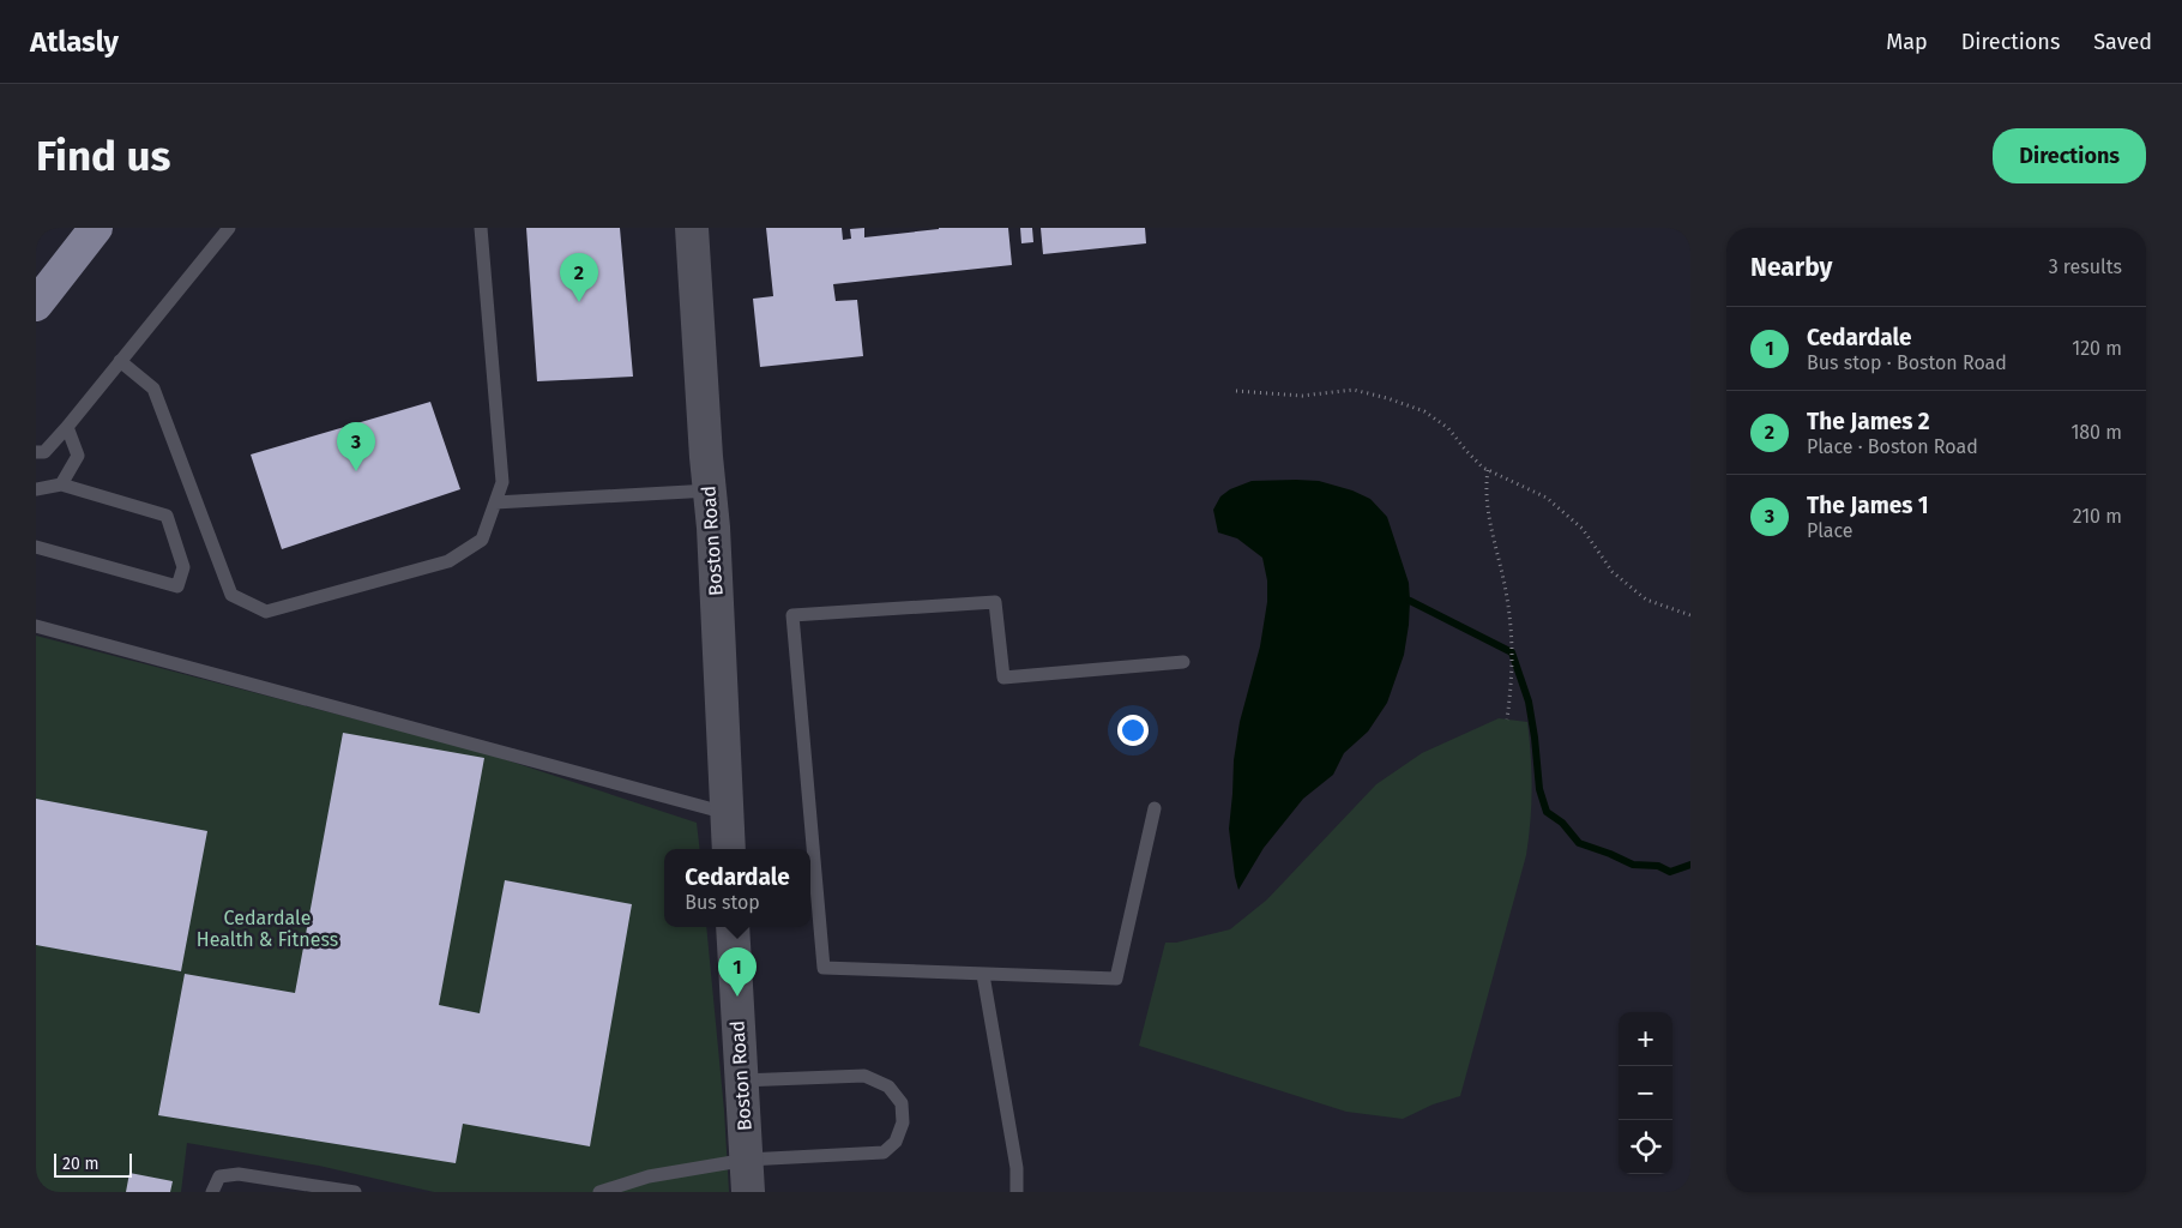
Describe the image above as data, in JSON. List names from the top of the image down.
{
  "streets": {
    "street": ["Boston Road"]
  },
  "parks": ["Cedardale Health & Fitness"],
  "scale_bar": "20 m",
  "page": {
    "header": "Atlasly",
    "nav": ["Map", "Directions", "Saved"],
    "buttons": "Directions",
    "title": "Find us",
    "heading": ["Nearby", "3 results"],
    "pins": ["2", "3", "1"],
    "list": [
      {
        "mark": "1",
        "name": "Cedardale",
        "note": "Bus stop · Boston Road",
        "value": "120 m"
      },
      {
        "mark": "2",
        "name": "The James 2",
        "note": "Place · Boston Road",
        "value": "180 m"
      },
      {
        "mark": "3",
        "name": "The James 1",
        "note": "Place",
        "value": "210 m"
      }
    ],
    "popup": ["Cedardale", "Bus stop"],
    "map_buttons": ["+", "−"],
    "scale": "20 m"
  }
}
